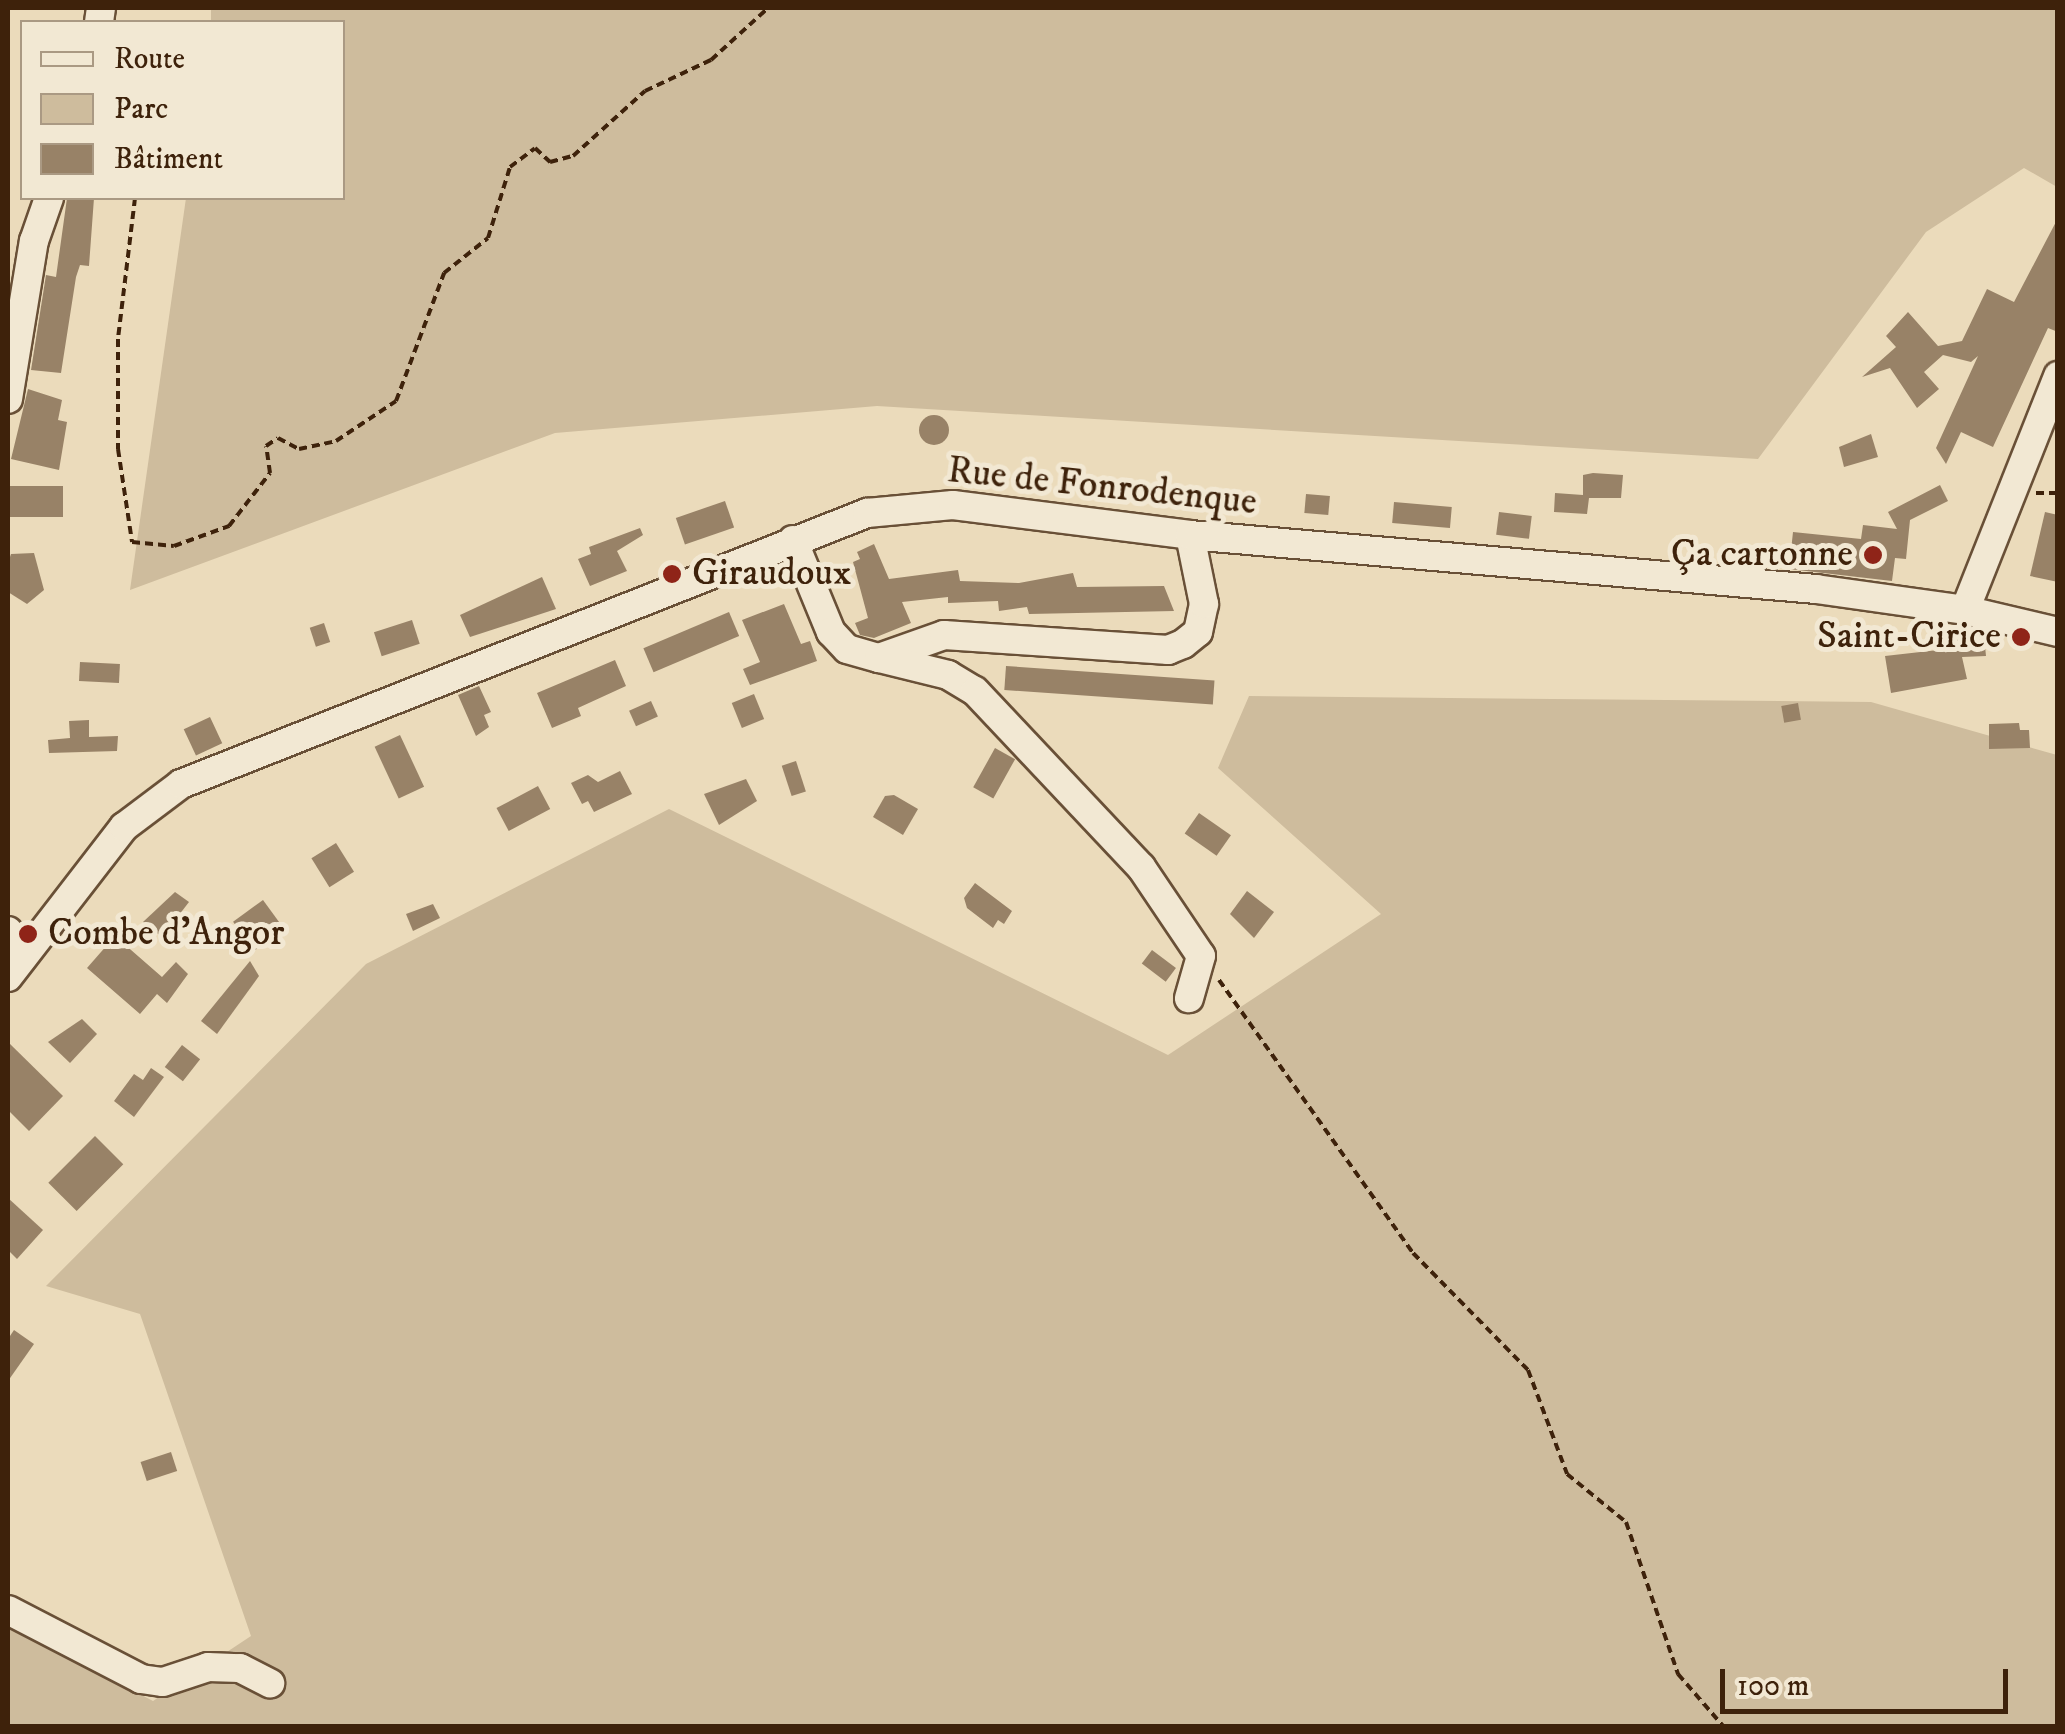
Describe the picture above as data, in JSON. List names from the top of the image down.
{
  "streets": {
    "street": ["Rue de Fonrodenque"]
  },
  "places": [
    "Ça cartonne",
    "Giraudoux",
    "Saint-Cirice",
    "Combe d'Angor"
  ],
  "legend": ["Route", "Parc", "Bâtiment"],
  "scale_bar": "100 m"
}
